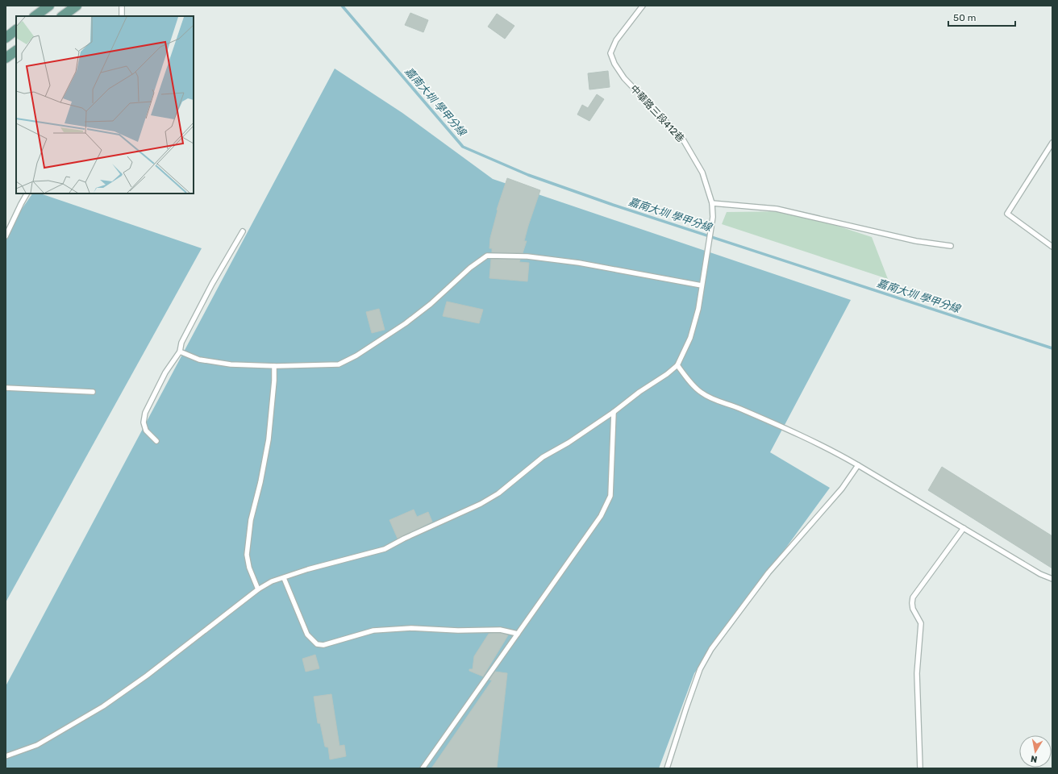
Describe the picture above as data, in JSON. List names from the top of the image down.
{
  "streets": {
    "lane": ["中華路三段412巷"]
  },
  "water": ["嘉南大圳 學甲分線"],
  "scale_bar": "50 m",
  "north": "bottom"
}
